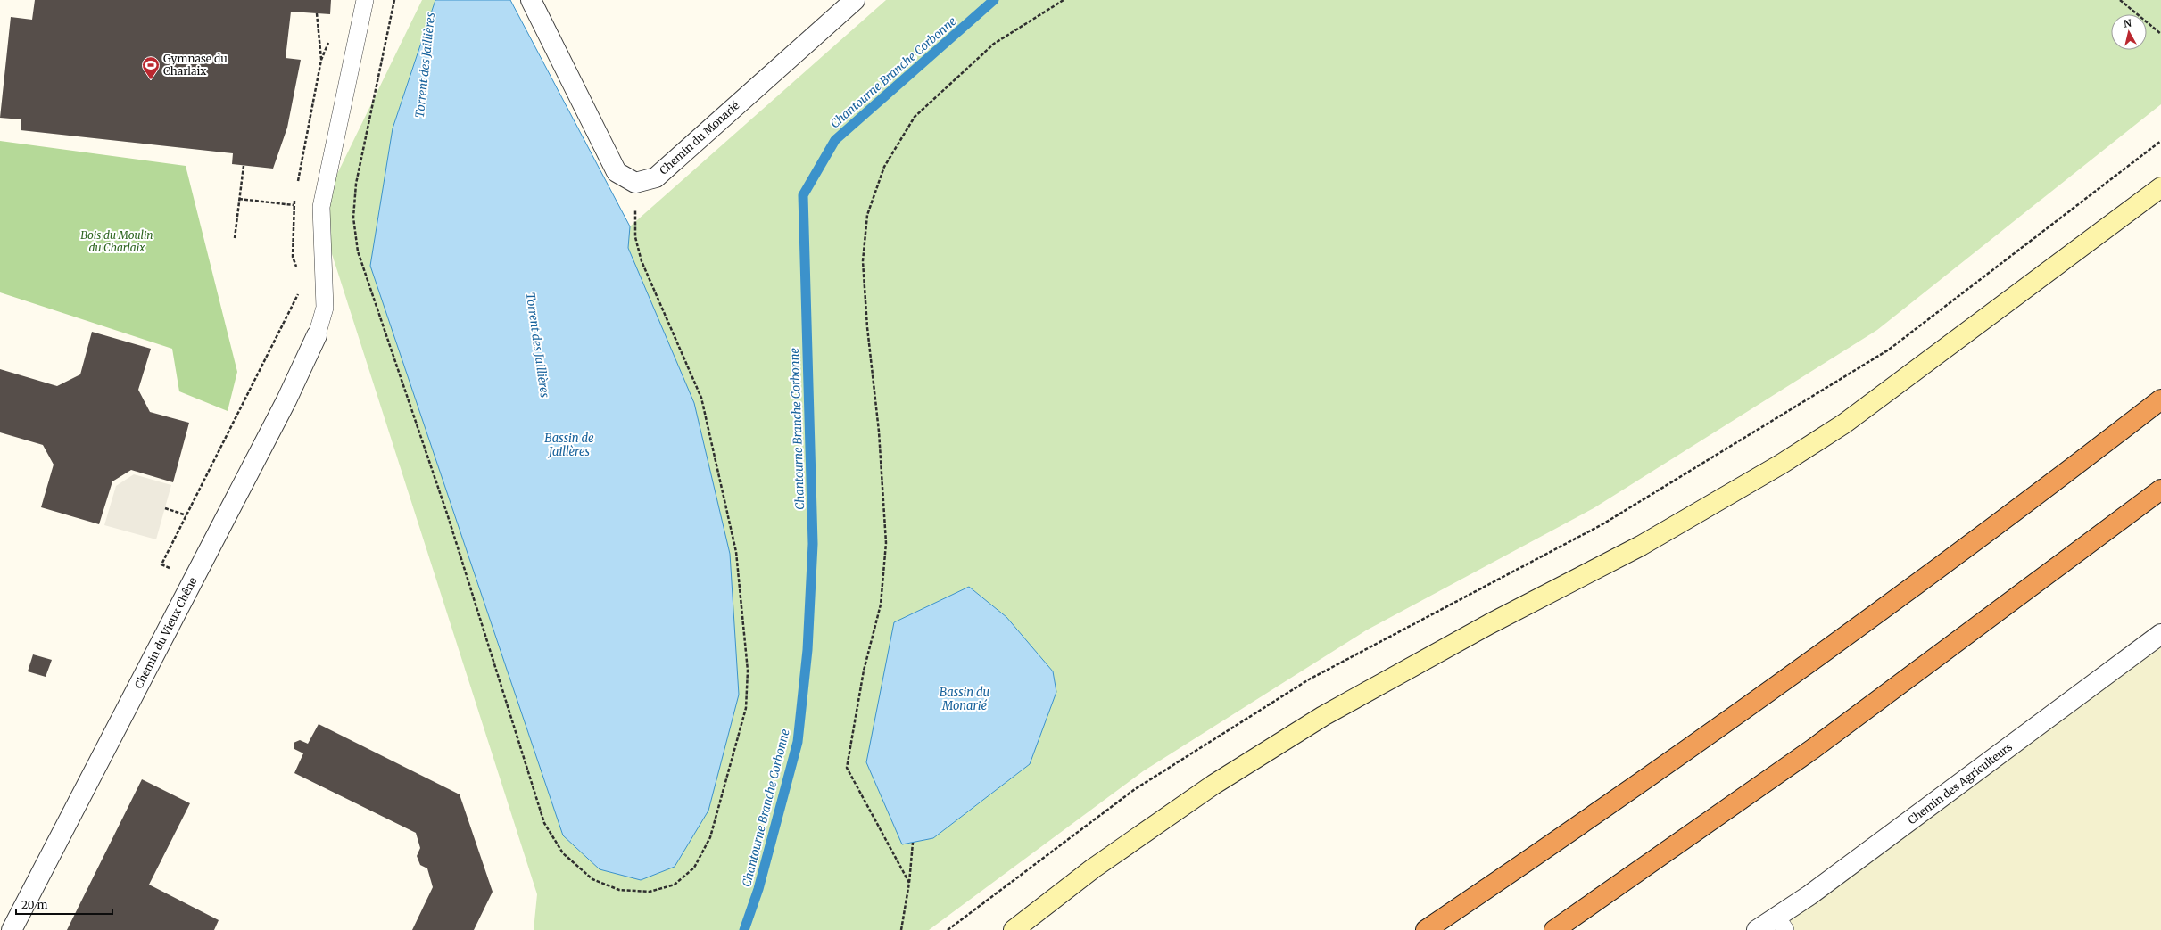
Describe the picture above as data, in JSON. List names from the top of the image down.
{
  "streets": {
    "street": ["Chemin du Monarié", "Chemin du Vieux Chêne", "Chemin des Agriculteurs"]
  },
  "water": [
    "Torrent des Jaillières",
    "Chantourne Branche Corbonne",
    "Bassin de Jaillères",
    "Bassin du Monarié"
  ],
  "parks": ["Bois du Moulin du Charlaix"],
  "places": {
    "sports": ["Gymnase du Charlaix"]
  },
  "scale_bar": "20 m",
  "north": "top"
}
